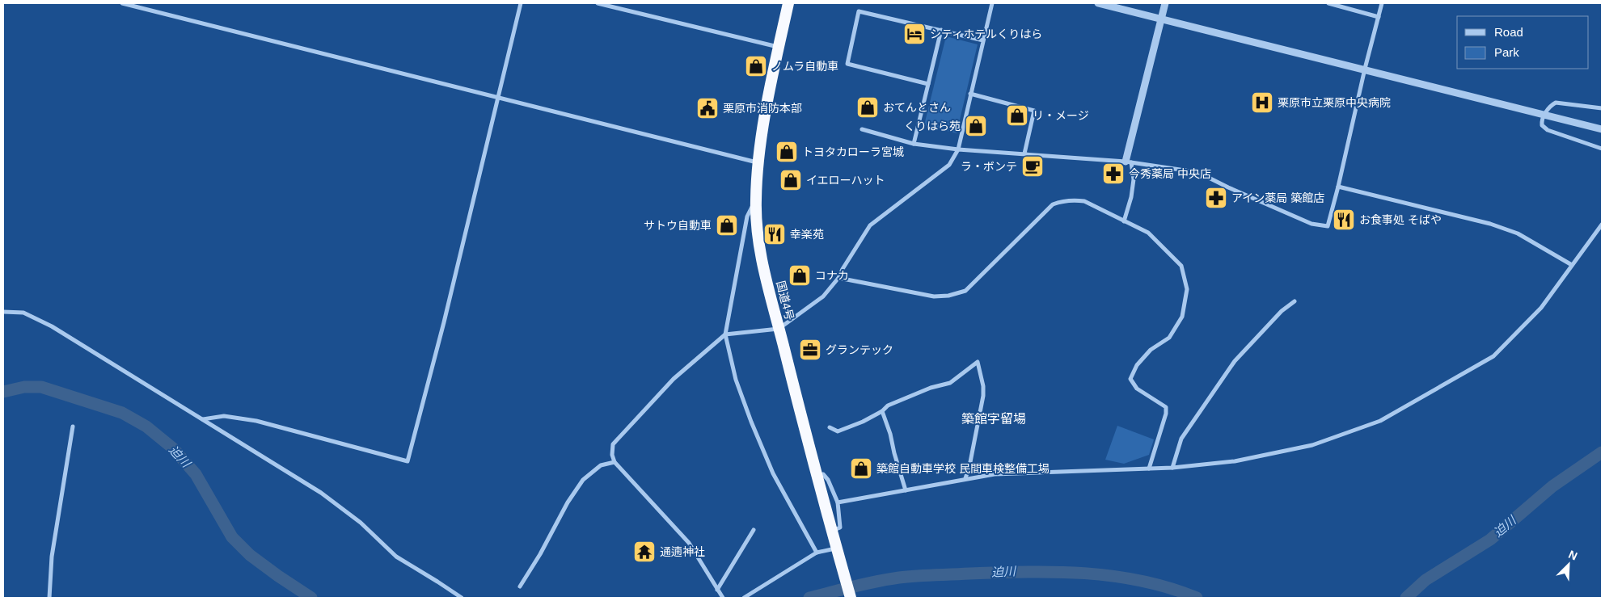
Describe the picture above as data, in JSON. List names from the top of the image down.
{
  "streets": {
    "highway": ["国道4号"]
  },
  "districts": ["築館字留場"],
  "water": ["迫川"],
  "places": {
    "hotel": ["シティホテルくりはら"],
    "shop": [
      "ノムラ自動車",
      "おてんとさん",
      "リ・メージ",
      "くりはら苑",
      "トヨタカローラ宮城",
      "イエローハット",
      "サトウ自動車",
      "コナカ",
      "築館自動車学校 民間車検整備工場"
    ],
    "hospital": ["栗原市立栗原中央病院"],
    "public building": ["栗原市消防本部"],
    "cafe": ["ラ・ボンテ"],
    "pharmacy": ["今秀薬局 中央店", "アイン薬局 築館店"],
    "restaurant": ["お食事処 そばや", "幸楽苑"],
    "office": ["グランテック"],
    "temple": ["通遖神社"]
  },
  "legend": ["Road", "Park"],
  "north": "top right"
}
